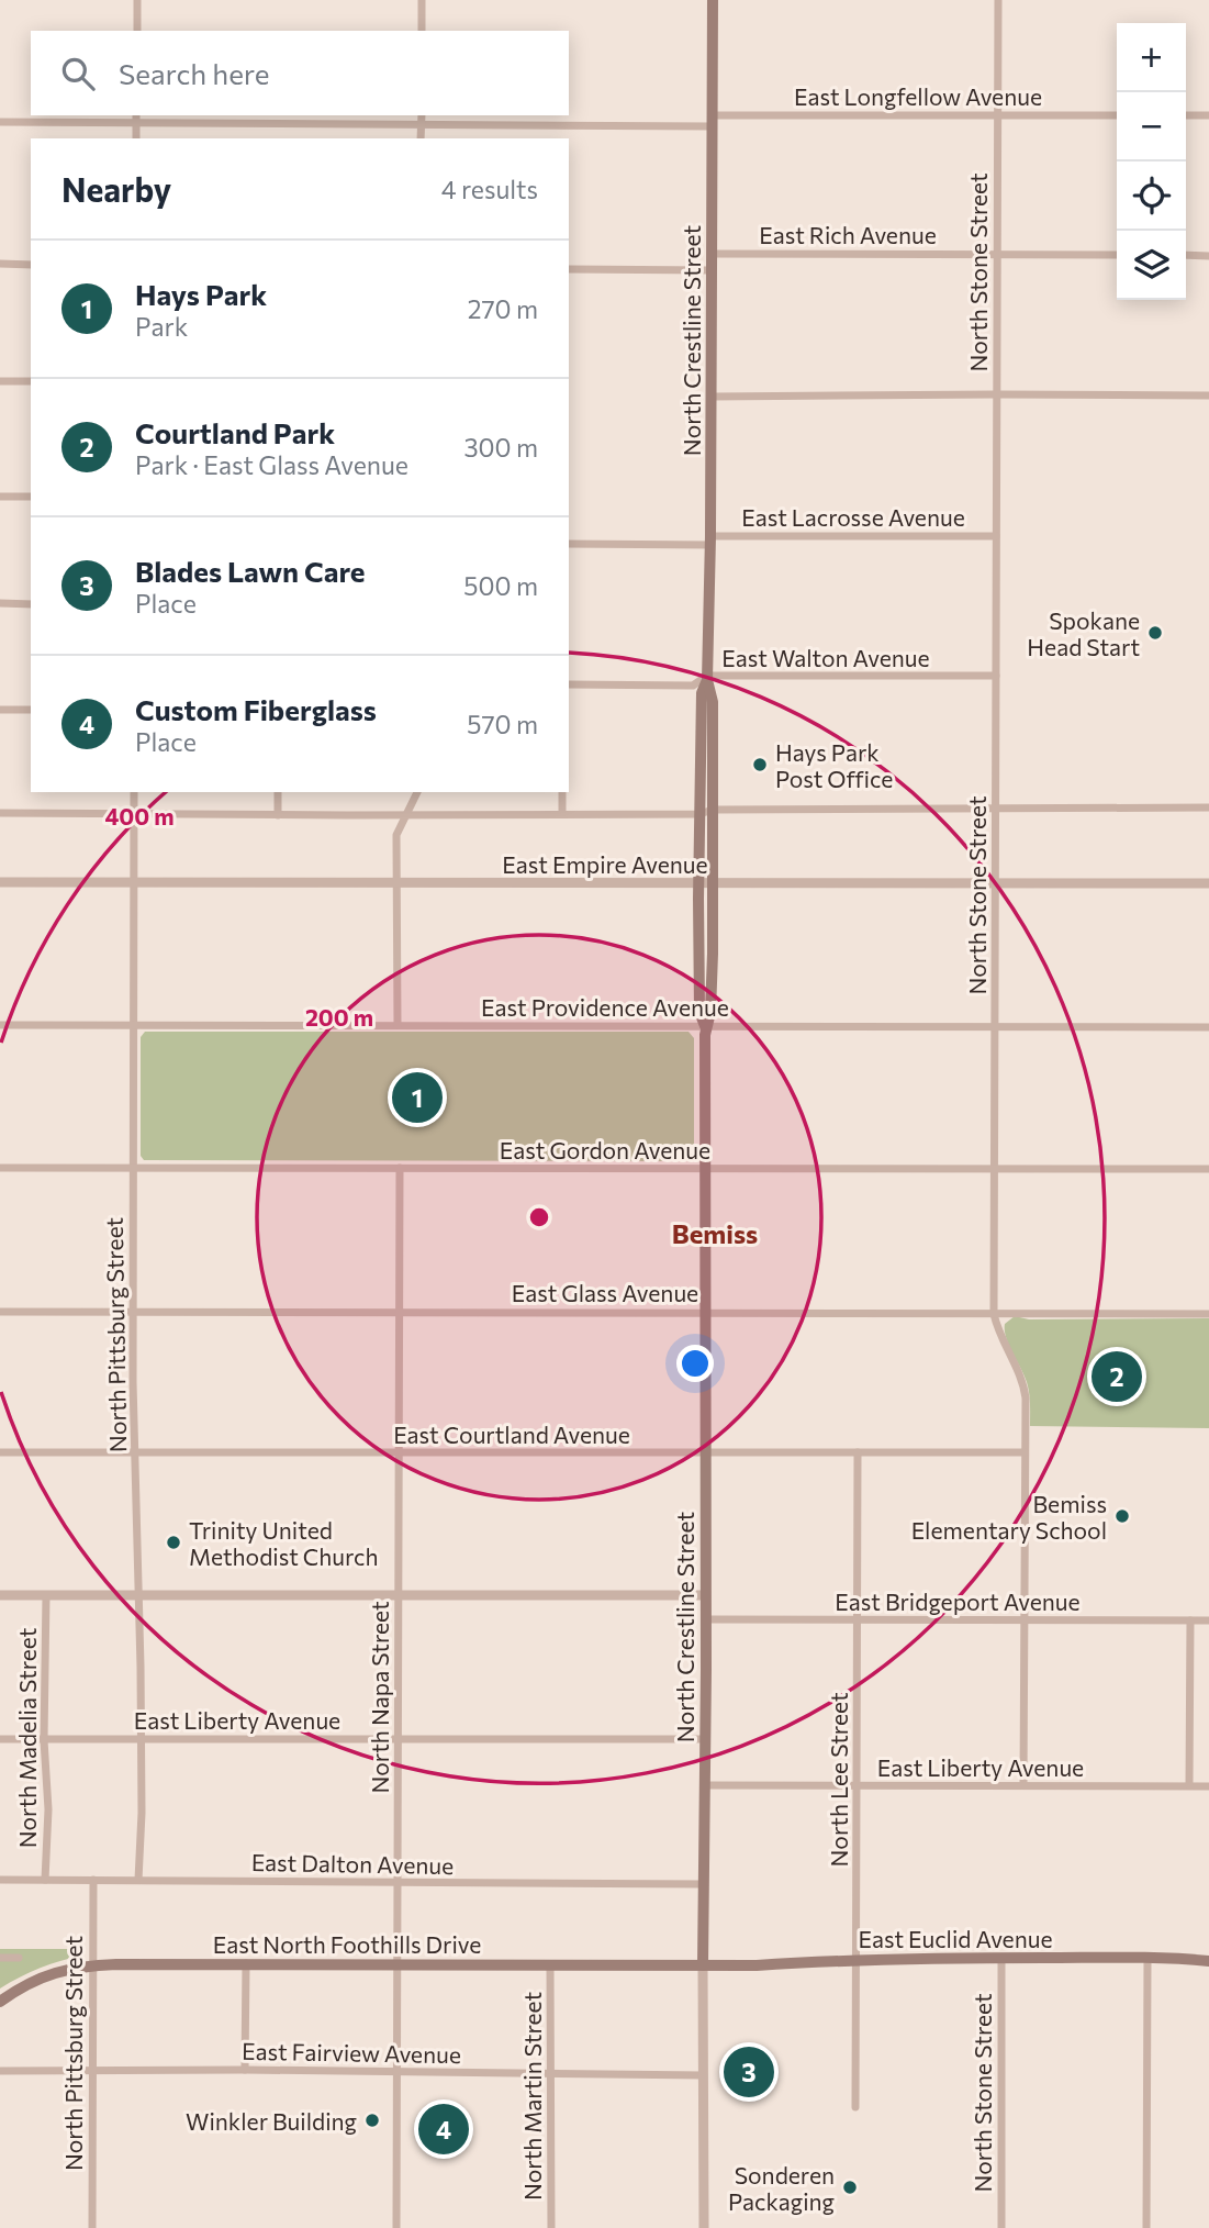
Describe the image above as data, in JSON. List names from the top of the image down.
{
  "streets": {
    "main road": ["North Crestline Street", "East Euclid Avenue", "East North Foothills Drive"],
    "street": [
      "East Longfellow Avenue",
      "East Rich Avenue",
      "North Stone Street",
      "East Lacrosse Avenue",
      "East Walton Avenue",
      "East Empire Avenue",
      "East Providence Avenue",
      "East Gordon Avenue",
      "East Glass Avenue",
      "North Pittsburg Street",
      "East Courtland Avenue",
      "East Bridgeport Avenue",
      "North Napa Street",
      "East Liberty Avenue",
      "North Madelia Street",
      "North Lee Street",
      "East Dalton Avenue",
      "East Fairview Avenue",
      "North Martin Street"
    ]
  },
  "crossings": [
    ["East Longfellow Avenue", "North Stone Street"],
    ["East Longfellow Avenue", "North Crestline Street"],
    ["East Rich Avenue", "North Stone Street"],
    ["East Rich Avenue", "North Crestline Street"],
    ["North Stone Street", "East Lacrosse Avenue"],
    ["North Stone Street", "East Walton Avenue"],
    ["North Stone Street", "East Empire Avenue"],
    ["North Stone Street", "East Providence Avenue"],
    ["North Stone Street", "East Gordon Avenue"],
    ["North Stone Street", "East Glass Avenue"],
    ["North Stone Street", "East Courtland Avenue"],
    ["North Stone Street", "East Bridgeport Avenue"],
    ["North Stone Street", "East Liberty Avenue"],
    ["North Stone Street", "East Euclid Avenue"],
    ["North Crestline Street", "East Lacrosse Avenue"],
    ["North Crestline Street", "East Walton Avenue"],
    ["North Crestline Street", "East Empire Avenue"],
    ["North Crestline Street", "East Providence Avenue"],
    ["North Crestline Street", "East Gordon Avenue"],
    ["North Crestline Street", "East Glass Avenue"],
    ["North Crestline Street", "East Courtland Avenue"],
    ["North Crestline Street", "East Bridgeport Avenue"],
    ["North Crestline Street", "East Liberty Avenue"],
    ["North Crestline Street", "East Dalton Avenue"],
    ["North Crestline Street", "East Euclid Avenue"],
    ["North Crestline Street", "East North Foothills Drive"],
    ["North Crestline Street", "East Fairview Avenue"],
    ["East Empire Avenue", "North Pittsburg Street"],
    ["East Providence Avenue", "North Pittsburg Street"],
    ["East Gordon Avenue", "North Pittsburg Street"],
    ["East Gordon Avenue", "North Napa Street"],
    ["East Glass Avenue", "North Pittsburg Street"],
    ["East Glass Avenue", "North Napa Street"],
    ["North Pittsburg Street", "East Courtland Avenue"],
    ["North Pittsburg Street", "East Liberty Avenue"],
    ["North Pittsburg Street", "East Dalton Avenue"],
    ["North Pittsburg Street", "East North Foothills Drive"],
    ["North Pittsburg Street", "East Fairview Avenue"],
    ["East Courtland Avenue", "North Napa Street"],
    ["East Courtland Avenue", "North Lee Street"],
    ["East Bridgeport Avenue", "North Lee Street"],
    ["North Napa Street", "East Liberty Avenue"],
    ["North Napa Street", "East Dalton Avenue"],
    ["North Napa Street", "East North Foothills Drive"],
    ["North Napa Street", "East Fairview Avenue"],
    ["East Liberty Avenue", "North Madelia Street"],
    ["East Liberty Avenue", "North Lee Street"],
    ["North Madelia Street", "East Dalton Avenue"],
    ["North Lee Street", "East Euclid Avenue"],
    ["East Euclid Avenue", "East North Foothills Drive"],
    ["East North Foothills Drive", "North Martin Street"],
    ["East Fairview Avenue", "North Martin Street"]
  ],
  "districts": ["Bemiss"],
  "places": [
    "Spokane Head Start",
    "Hays Park Post Office",
    "Bemiss Elementary School",
    "Trinity United Methodist Church",
    "Winkler Building",
    "Sonderen Packaging"
  ],
  "page": {
    "map_buttons": ["+", "−"],
    "search": "Search here",
    "heading": ["Nearby", "4 results"],
    "list": [
      {
        "mark": "1",
        "name": "Hays Park",
        "note": "Park",
        "value": "270 m"
      },
      {
        "mark": "2",
        "name": "Courtland Park",
        "note": "Park · East Glass Avenue",
        "value": "300 m"
      },
      {
        "mark": "3",
        "name": "Blades Lawn Care",
        "note": "Place",
        "value": "500 m"
      },
      {
        "mark": "4",
        "name": "Custom Fiberglass",
        "note": "Place",
        "value": "570 m"
      }
    ],
    "pins": [
      "1",
      "2",
      "3",
      "4"
    ]
  },
  "rings": ["400 m", "200 m"]
}
